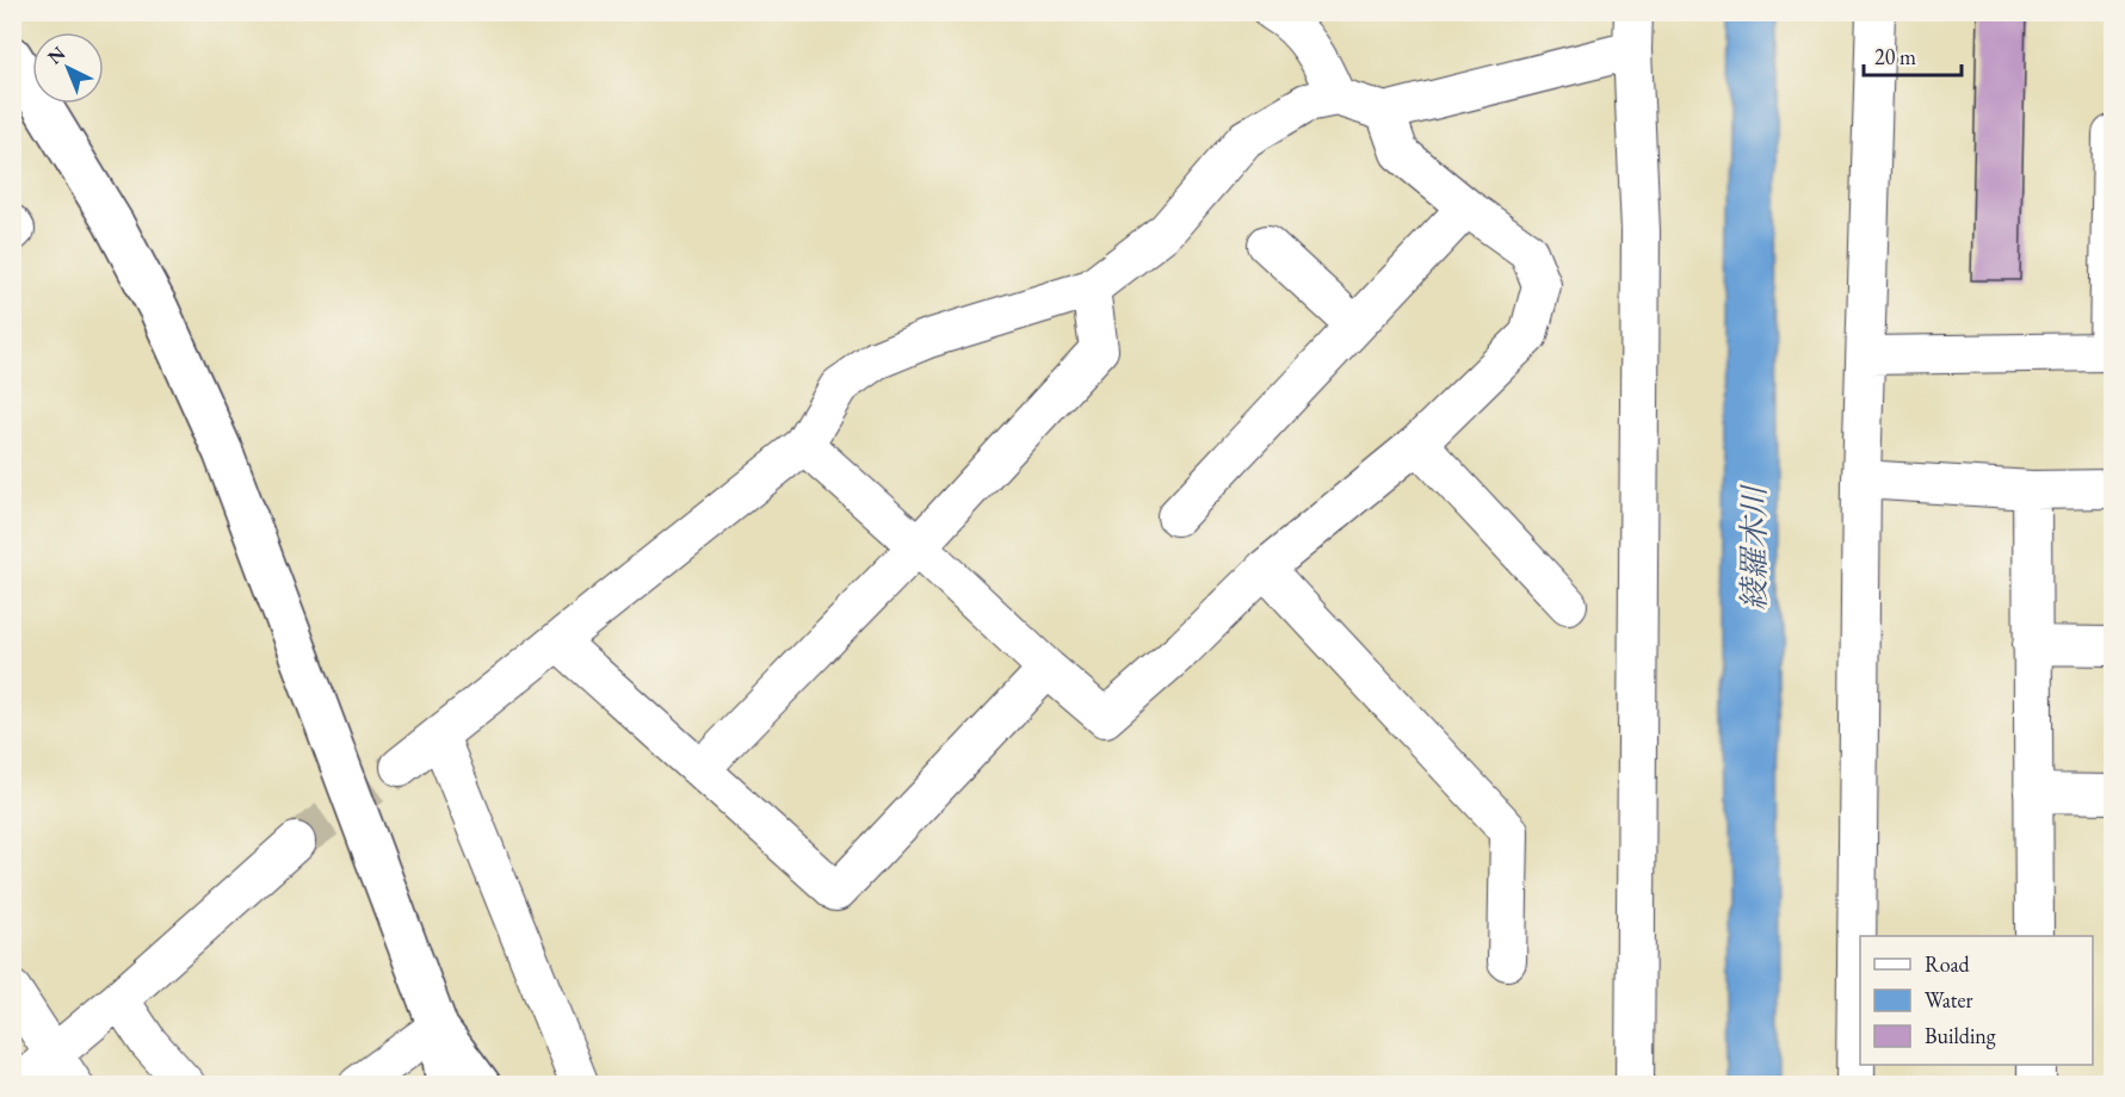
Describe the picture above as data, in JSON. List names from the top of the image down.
{
  "water": ["綾羅木川"],
  "legend": ["Road", "Water", "Building"],
  "scale_bar": "20 m",
  "north": "top left"
}
